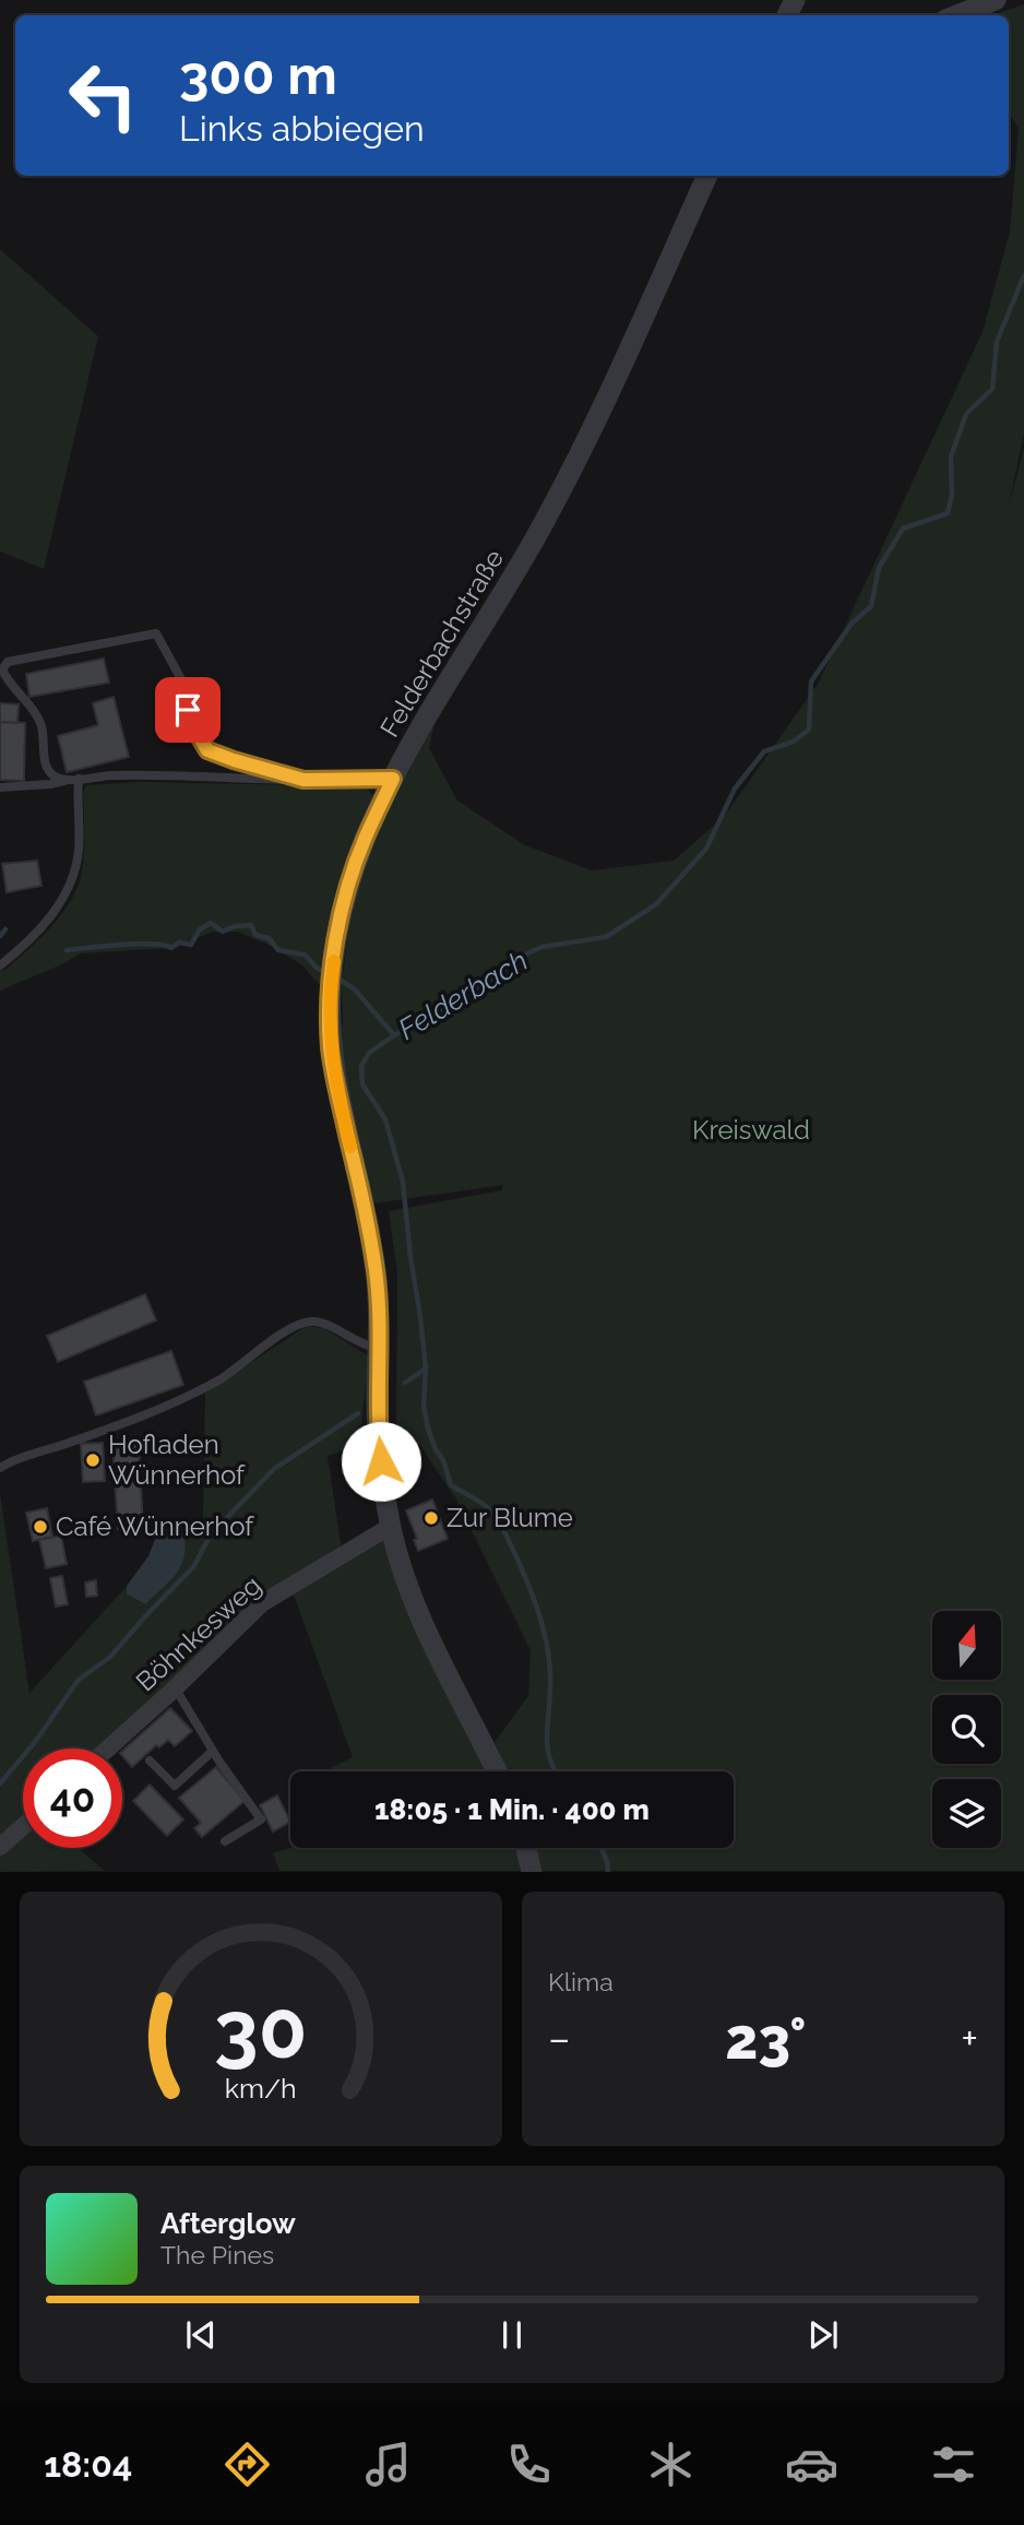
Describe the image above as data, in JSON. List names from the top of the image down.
{
  "streets": {
    "street": ["Felderbachstraße", "Böhnkesweg"]
  },
  "crossings": [
    ["Felderbachstraße", "Böhnkesweg"]
  ],
  "water": ["Felderbach"],
  "parks": ["Kreiswald"],
  "places": ["Hofladen Wünnerhof", "Zur Blume", "Café Wünnerhof"],
  "north": "top",
  "page": {
    "turn": ["300 m", "Links abbiegen"],
    "limit": "40",
    "trip": "18:05 · 1 Min. · 400 m",
    "tile": "Klima",
    "heat": ["−", "23°", "+"],
    "song": ["Afterglow", "The Pines"],
    "tabs": "18:04",
    "gauge": ["30", "km/h"]
  }
}
